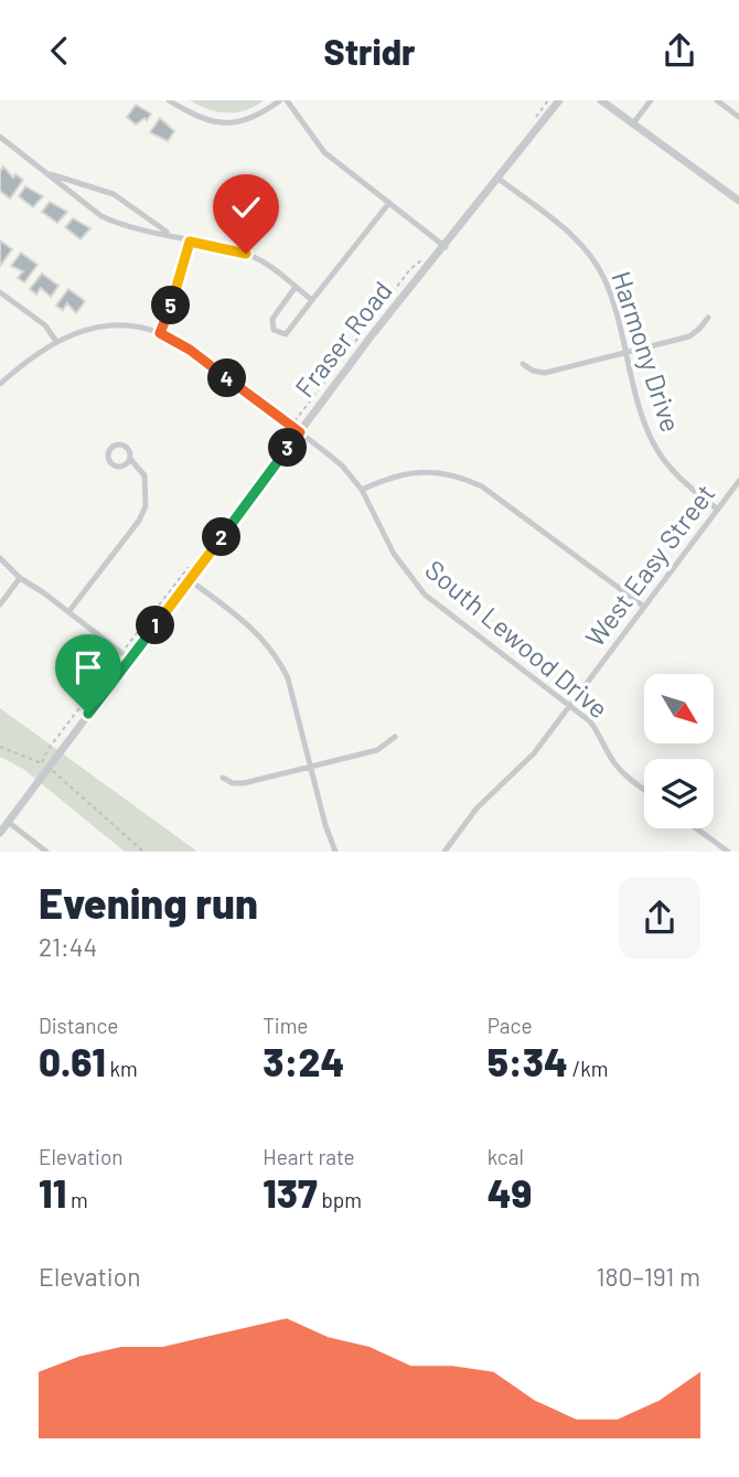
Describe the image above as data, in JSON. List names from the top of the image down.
{
  "streets": {
    "street": [
      "Fraser Road",
      "Harmony Drive",
      "West Easy Street",
      "South Lewood Drive"
    ]
  },
  "crossings": [
    ["Fraser Road", "Harmony Drive"],
    ["Fraser Road", "South Lewood Drive"],
    ["Harmony Drive", "West Easy Street"],
    ["West Easy Street", "South Lewood Drive"]
  ],
  "north": "bottom right",
  "page": {
    "header": "Stridr",
    "pins": [
      "5",
      "4",
      "3",
      "2",
      "1"
    ],
    "heading": ["Evening run", "21:44"],
    "stats": [
      ["Distance", "0.61 km"],
      ["Time", "3:24"],
      ["Pace", "5:34 /km"],
      ["Elevation", "11 m"],
      ["Heart rate", "137 bpm"],
      ["kcal", "49"]
    ],
    "chart": ["Elevation", "180–191 m"]
  }
}
